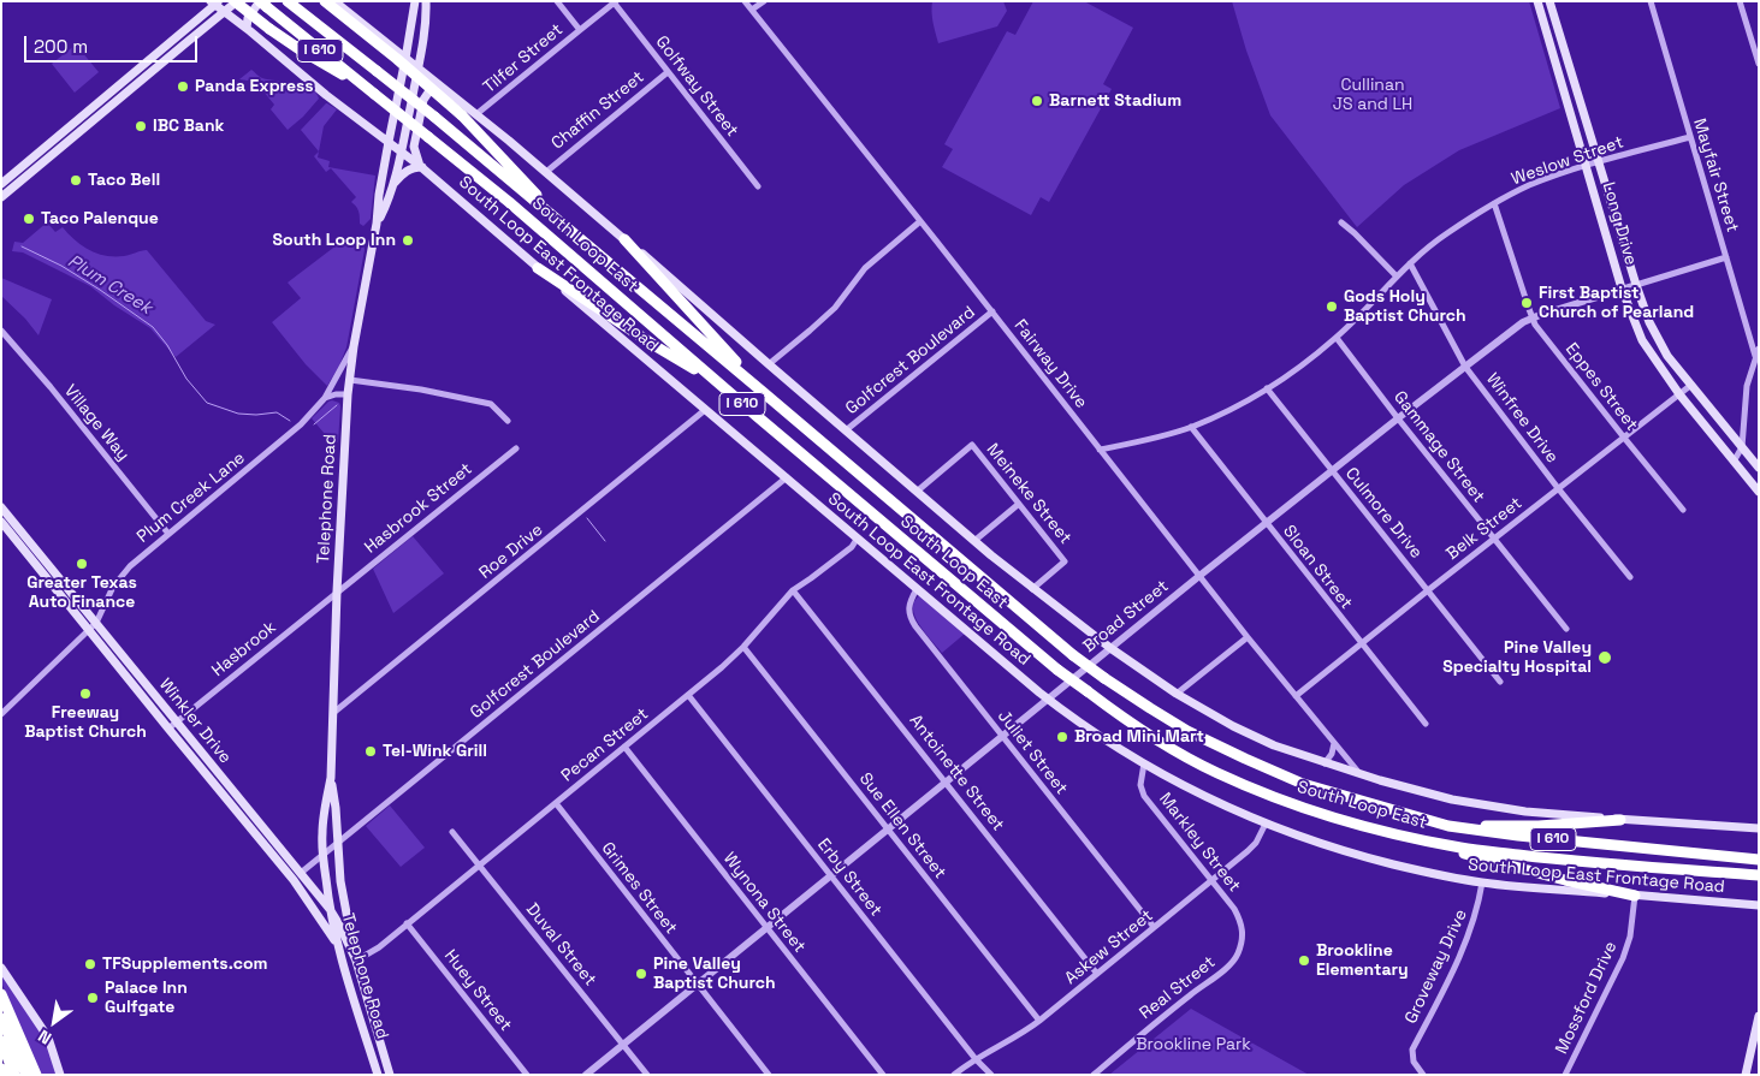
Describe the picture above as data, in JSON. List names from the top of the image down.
{
  "streets": {
    "highway": ["I 610", "South Loop East"],
    "main road": [
      "Long Drive",
      "South Loop East Frontage Road",
      "Telephone Road",
      "Winkler Drive"
    ],
    "street": [
      "Tilfer Street",
      "Golfway Street",
      "Chaffin Street",
      "Weslow Street",
      "Mayfair Street",
      "Golfcrest Boulevard",
      "Fairway Drive",
      "Eppes Street",
      "Winfree Drive",
      "Village Way",
      "Gammage Street",
      "Meineke Street",
      "Plum Creek Lane",
      "Hasbrook Street",
      "Culmore Drive",
      "Belk Street",
      "Roe Drive",
      "Sloan Street",
      "Broad Street",
      "Hasbrook",
      "Pecan Street",
      "Juliet Street",
      "Antoinette Street",
      "Sue Ellen Street",
      "Markley Street",
      "Erby Street",
      "Grimes Street",
      "Wynona Street",
      "Duval Street",
      "Askew Street",
      "Groveway Drive",
      "Real Street",
      "Huey Street",
      "Mossford Drive"
    ]
  },
  "crossings": [
    ["Tilfer Street", "Golfway Street"],
    ["Golfway Street", "Chaffin Street"],
    ["Weslow Street", "Mayfair Street"],
    ["Weslow Street", "Long Drive"],
    ["Weslow Street", "Fairway Drive"],
    ["Weslow Street", "Eppes Street"],
    ["Weslow Street", "Winfree Drive"],
    ["Weslow Street", "Gammage Street"],
    ["Weslow Street", "Culmore Drive"],
    ["Weslow Street", "Sloan Street"],
    ["Mayfair Street", "Broad Street"],
    ["Long Drive", "Belk Street"],
    ["Long Drive", "Broad Street"],
    ["South Loop East Frontage Road", "Golfcrest Boulevard"],
    ["South Loop East Frontage Road", "Telephone Road"],
    ["South Loop East Frontage Road", "Roe Drive"],
    ["South Loop East Frontage Road", "Broad Street"],
    ["South Loop East Frontage Road", "Pecan Street"],
    ["South Loop East Frontage Road", "Juliet Street"],
    ["South Loop East Frontage Road", "Markley Street"],
    ["South Loop East Frontage Road", "Askew Street"],
    ["South Loop East Frontage Road", "Groveway Drive"],
    ["South Loop East Frontage Road", "Mossford Drive"],
    ["Golfcrest Boulevard", "Fairway Drive"],
    ["Golfcrest Boulevard", "Telephone Road"],
    ["Golfcrest Boulevard", "Winkler Drive"],
    ["Fairway Drive", "Belk Street"],
    ["Fairway Drive", "Broad Street"],
    ["Eppes Street", "Belk Street"],
    ["Eppes Street", "Broad Street"],
    ["Winfree Drive", "Belk Street"],
    ["Winfree Drive", "Broad Street"],
    ["Village Way", "Plum Creek Lane"],
    ["Gammage Street", "Belk Street"],
    ["Gammage Street", "Broad Street"],
    ["Plum Creek Lane", "Telephone Road"],
    ["Plum Creek Lane", "Winkler Drive"],
    ["Telephone Road", "Hasbrook Street"],
    ["Telephone Road", "Roe Drive"],
    ["Telephone Road", "Hasbrook"],
    ["Telephone Road", "Winkler Drive"],
    ["Telephone Road", "Pecan Street"],
    ["Hasbrook Street", "Hasbrook"],
    ["Culmore Drive", "Belk Street"],
    ["Culmore Drive", "Broad Street"],
    ["Belk Street", "Sloan Street"],
    ["Sloan Street", "Broad Street"],
    ["Broad Street", "Juliet Street"],
    ["Broad Street", "Antoinette Street"],
    ["Broad Street", "Sue Ellen Street"],
    ["Broad Street", "Erby Street"],
    ["Broad Street", "Grimes Street"],
    ["Broad Street", "Wynona Street"],
    ["Broad Street", "Duval Street"],
    ["Hasbrook", "Winkler Drive"],
    ["Winkler Drive", "Pecan Street"],
    ["Pecan Street", "Antoinette Street"],
    ["Pecan Street", "Sue Ellen Street"],
    ["Pecan Street", "Erby Street"],
    ["Pecan Street", "Grimes Street"],
    ["Pecan Street", "Wynona Street"],
    ["Pecan Street", "Duval Street"],
    ["Pecan Street", "Huey Street"],
    ["Juliet Street", "Askew Street"],
    ["Antoinette Street", "Askew Street"],
    ["Sue Ellen Street", "Askew Street"],
    ["Markley Street", "Askew Street"],
    ["Markley Street", "Real Street"],
    ["Erby Street", "Askew Street"]
  ],
  "water": ["Plum Creek"],
  "parks": ["Cullinan JS and LH", "Brookline Park"],
  "places": [
    "Panda Express",
    "Barnett Stadium",
    "IBC Bank",
    "Taco Bell",
    "Taco Palenque",
    "South Loop Inn",
    "First Baptist Church of Pearland",
    "Gods Holy Baptist Church",
    "Greater Texas Auto Finance",
    "Pine Valley Specialty Hospital",
    "Freeway Baptist Church",
    "Broad Mini Mart",
    "Tel-Wink Grill",
    "Brookline Elementary",
    "TFSupplements.com",
    "Pine Valley Baptist Church",
    "Palace Inn Gulfgate"
  ],
  "scale_bar": "200 m",
  "north": "bottom left"
}
